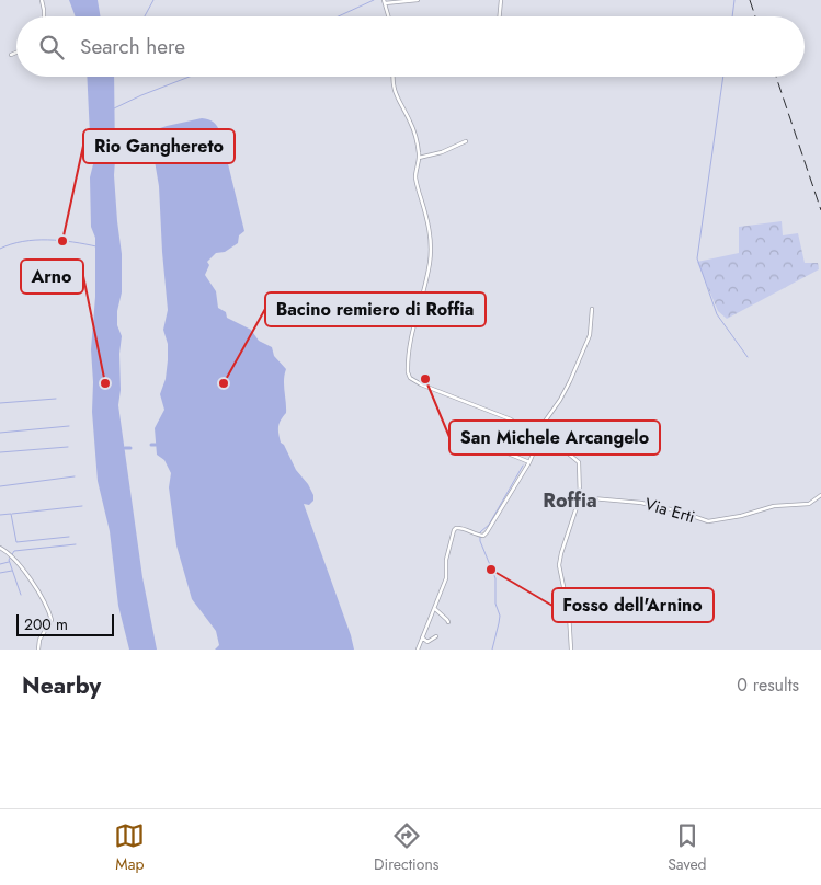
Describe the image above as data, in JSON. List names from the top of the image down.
{
  "streets": {
    "street": ["Via Erti"]
  },
  "districts": ["Roffia"],
  "places": [
    "Rio Ganghereto",
    "San Michele Arcangelo",
    "Arno",
    "Bacino remiero di Roffia",
    "Fosso dell'Arnino"
  ],
  "scale_bar": "200 m",
  "page": {
    "search": "Search here",
    "scale": "200 m",
    "heading": ["Nearby", "0 results"],
    "nav": ["Map", "Directions", "Saved"]
  }
}
